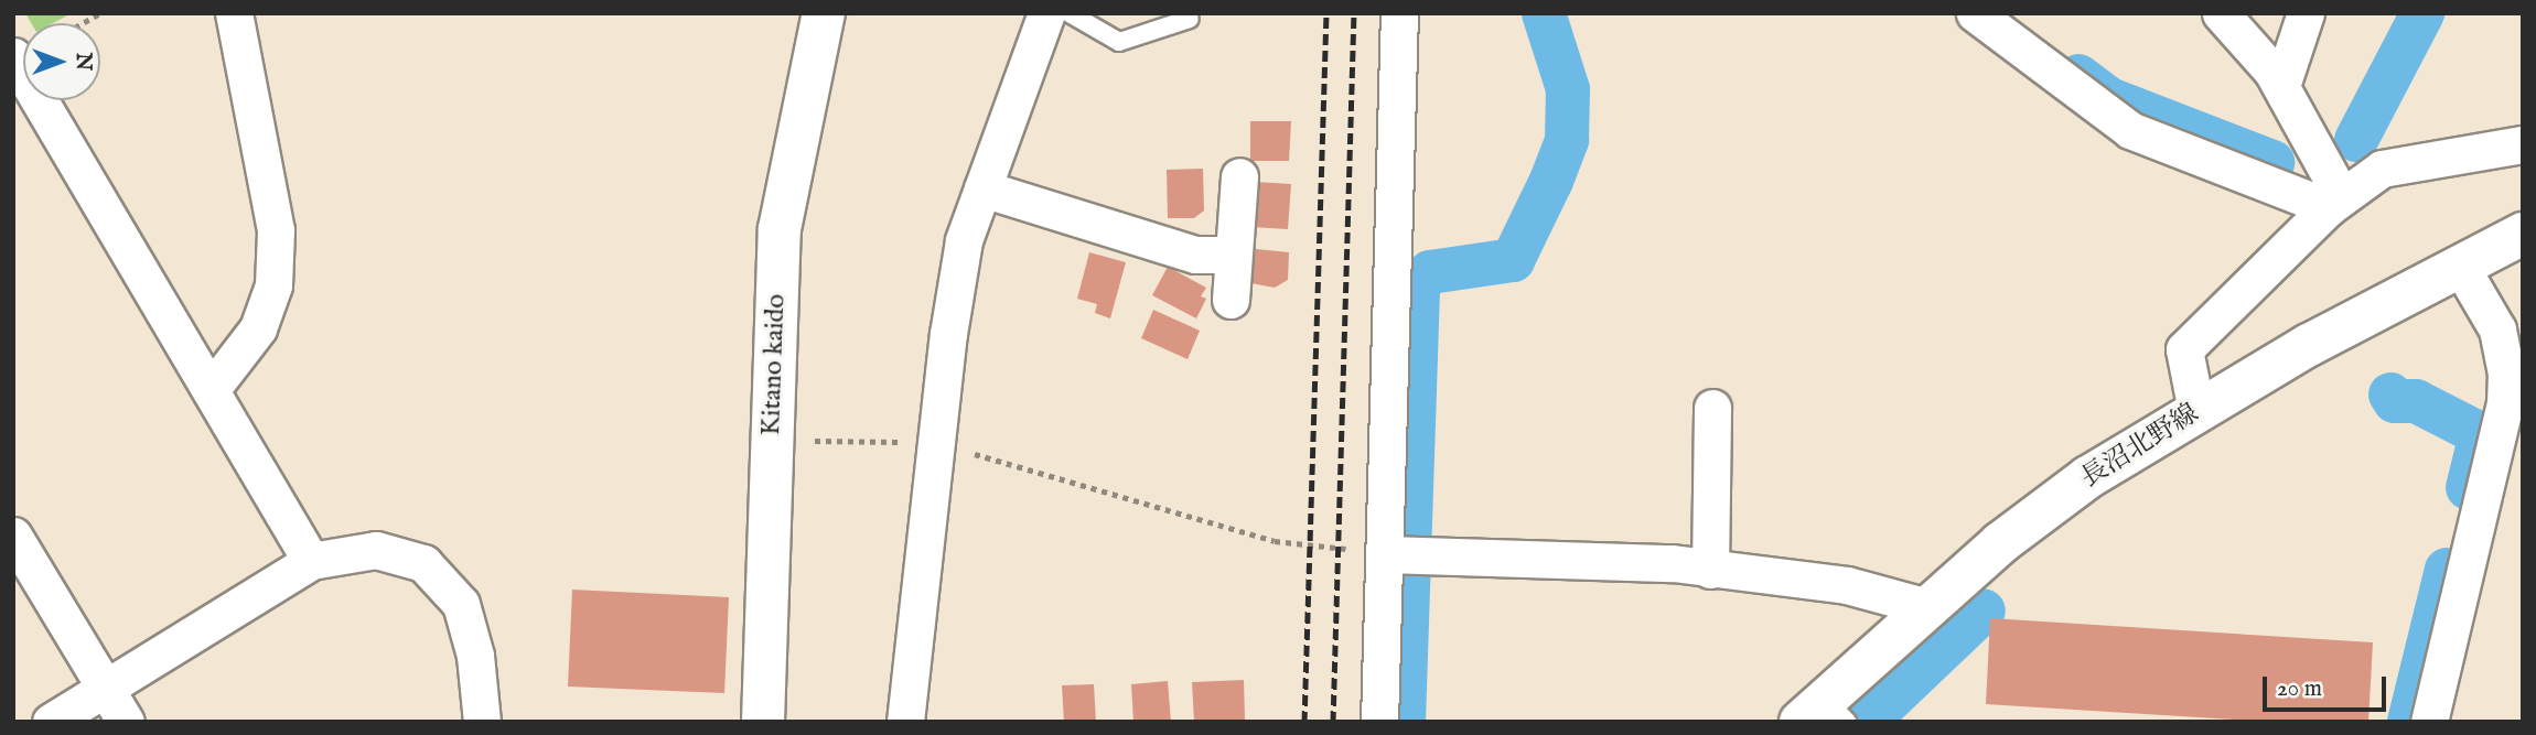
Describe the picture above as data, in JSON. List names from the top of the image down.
{
  "streets": {
    "main road": ["Kitano kaido", "長沼北野線"]
  },
  "scale_bar": "20 m",
  "north": "right"
}
